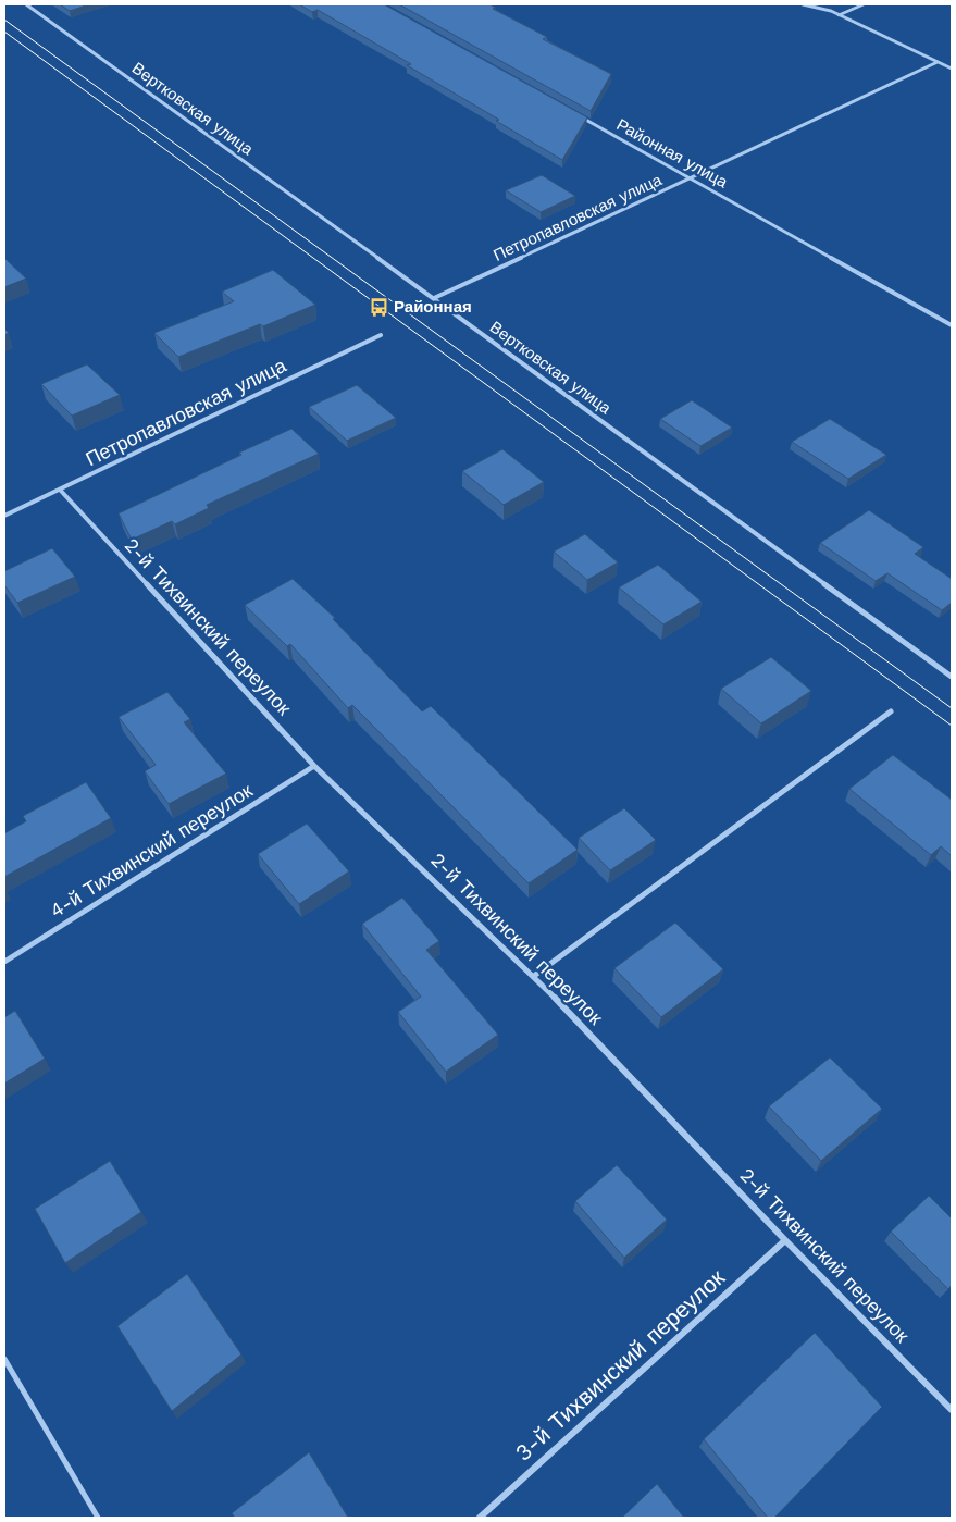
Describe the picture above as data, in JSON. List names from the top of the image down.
{
  "streets": {
    "street": [
      "Вертковская улица",
      "Районная улица",
      "Петропавловская улица",
      "2-й Тихвинский переулок",
      "4-й Тихвинский переулок",
      "3-й Тихвинский переулок"
    ]
  },
  "crossings": [
    ["Вертковская улица", "Петропавловская улица"],
    ["Районная улица", "Петропавловская улица"],
    ["Петропавловская улица", "2-й Тихвинский переулок"],
    ["2-й Тихвинский переулок", "4-й Тихвинский переулок"],
    ["2-й Тихвинский переулок", "3-й Тихвинский переулок"]
  ],
  "places": {
    "bus stop": ["Районная"]
  }
}
